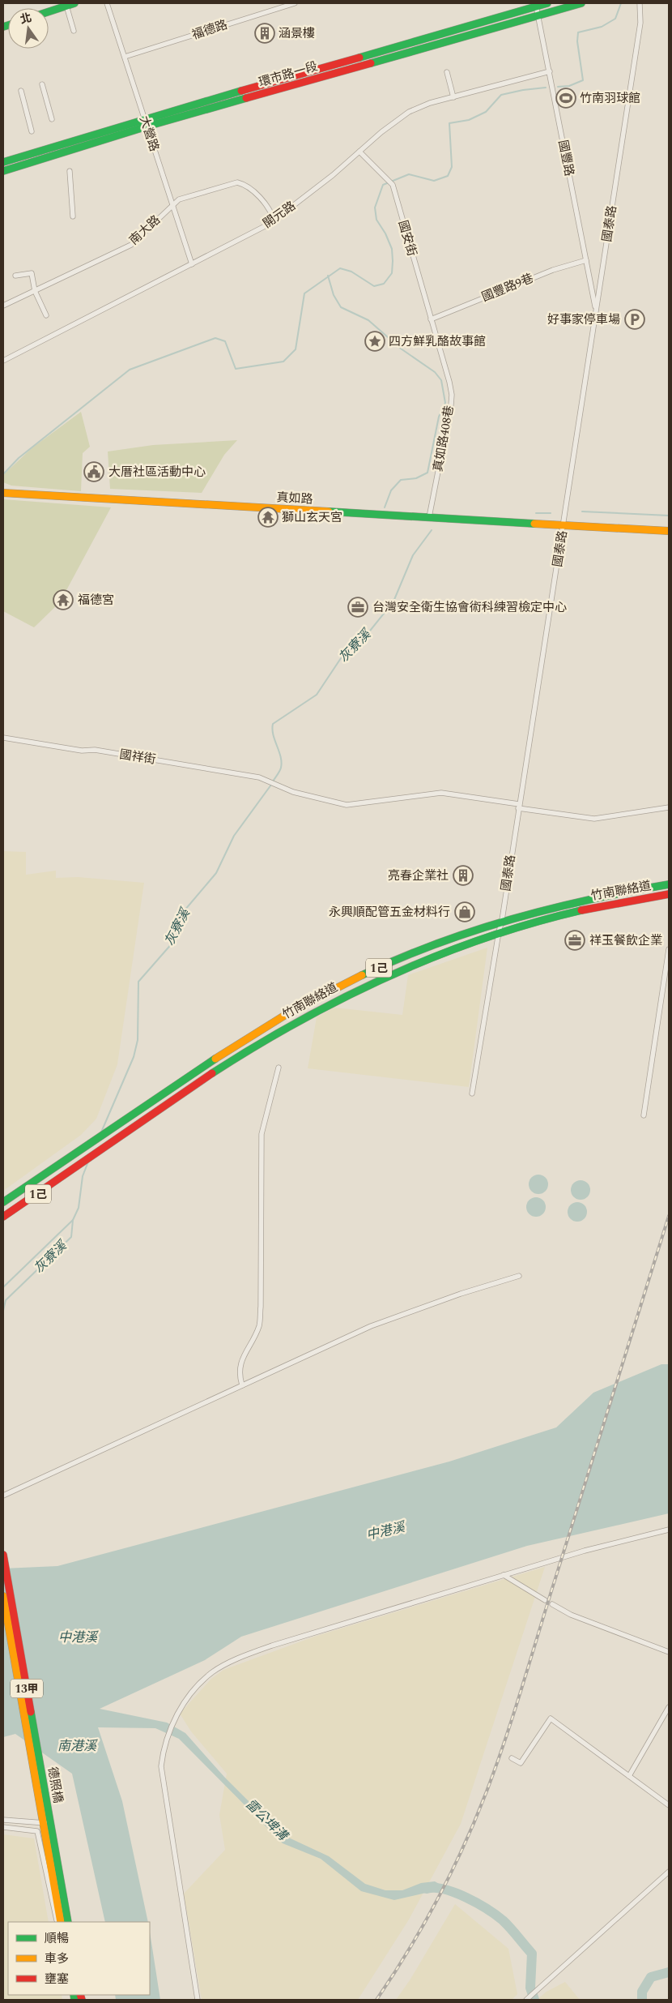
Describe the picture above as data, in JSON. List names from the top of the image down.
{
  "streets": {
    "main road": [
      "環市路一段",
      "真如路",
      "竹南聯絡道",
      "1己",
      "13甲",
      "德照橋"
    ],
    "street": [
      "福德路",
      "大營路",
      "國豐路",
      "開元路",
      "國泰路",
      "南大路",
      "國安街",
      "國豐路9巷",
      "真如路408巷",
      "國祥街"
    ]
  },
  "crossings": [
    ["福德路", "大營路"],
    ["環市路一段", "大營路"],
    ["環市路一段", "國豐路"],
    ["大營路", "開元路"],
    ["大營路", "南大路"],
    ["國豐路", "開元路"],
    ["國豐路", "國泰路"],
    ["國豐路", "國豐路9巷"],
    ["開元路", "南大路"],
    ["開元路", "國安街"],
    ["國泰路", "真如路"],
    ["國泰路", "國祥街"],
    ["國泰路", "竹南聯絡道"],
    ["國安街", "真如路408巷"],
    ["國豐路9巷", "真如路408巷"],
    ["真如路408巷", "真如路"]
  ],
  "water": [
    "灰寮溪",
    "中港溪",
    "南港溪",
    "雷公埤溝"
  ],
  "places": {
    "building": ["涵景樓", "亮春企業社"],
    "sports": ["竹南羽球館"],
    "parking": ["好事家停車場"],
    "place": ["四方鮮乳酪故事館"],
    "public building": ["大厝社區活動中心"],
    "temple": ["獅山玄天宮", "福德宮"],
    "office": ["台灣安全衛生協會術科練習檢定中心", "祥玉餐飲企業"],
    "shop": ["永興順配管五金材料行"]
  },
  "legend": ["順暢", "車多", "壅塞"],
  "north": "top"
}
